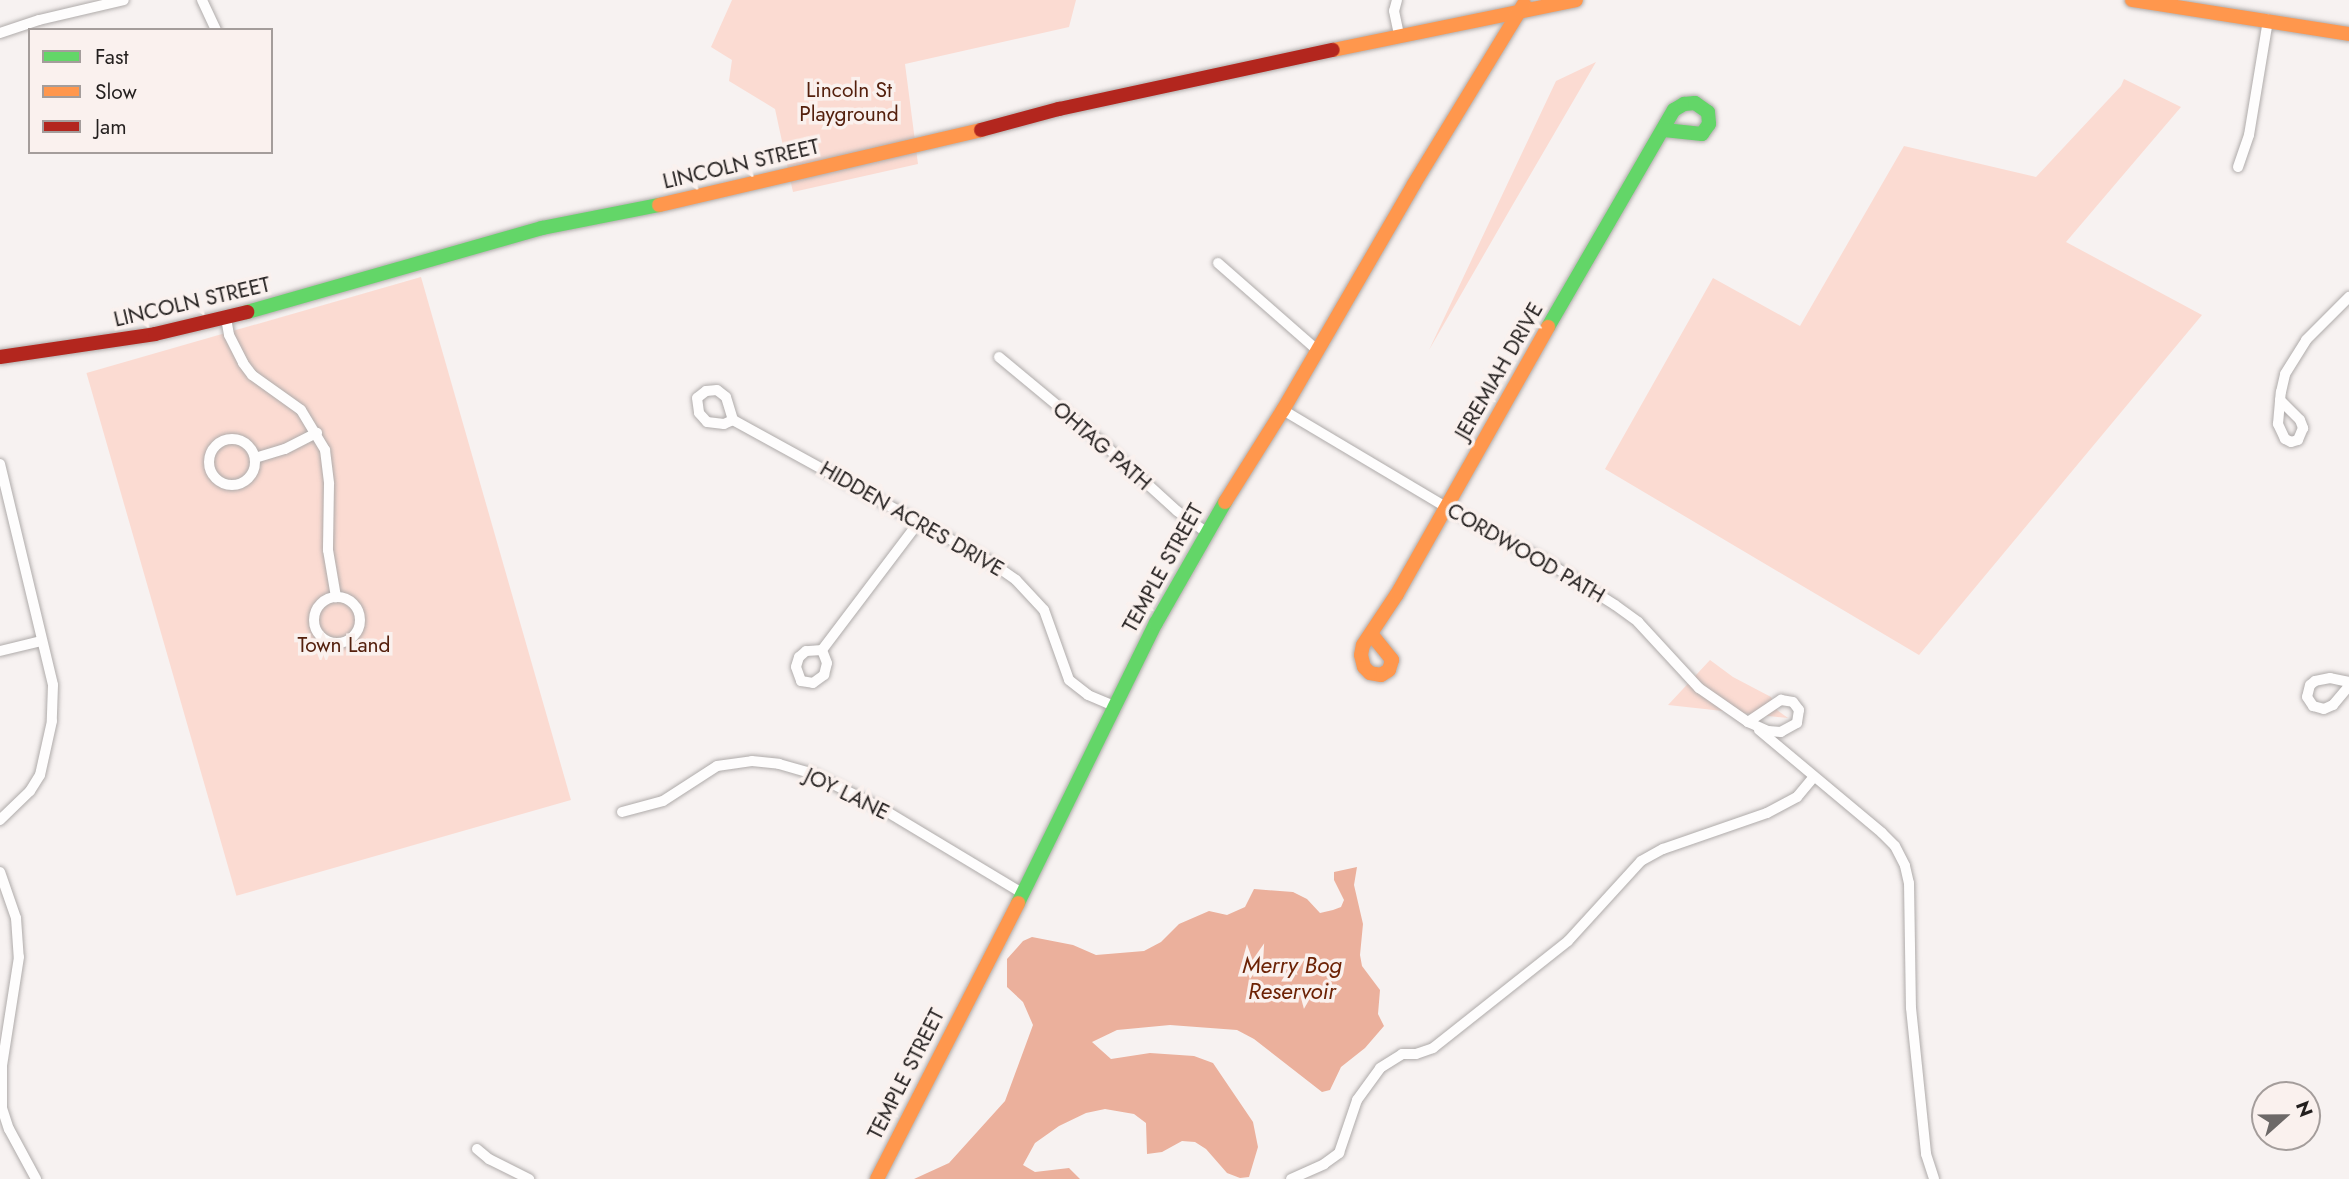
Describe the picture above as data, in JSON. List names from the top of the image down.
{
  "streets": {
    "main road": ["LINCOLN STREET", "JEREMIAH DRIVE", "TEMPLE STREET"],
    "street": [
      "OHTAG PATH",
      "HIDDEN ACRES DRIVE",
      "CORDWOOD PATH",
      "JOY LANE"
    ]
  },
  "crossings": [
    ["LINCOLN STREET", "TEMPLE STREET"],
    ["JEREMIAH DRIVE", "CORDWOOD PATH"],
    ["OHTAG PATH", "TEMPLE STREET"],
    ["HIDDEN ACRES DRIVE", "TEMPLE STREET"],
    ["CORDWOOD PATH", "TEMPLE STREET"],
    ["TEMPLE STREET", "JOY LANE"]
  ],
  "water": ["Merry Bog Reservoir"],
  "parks": ["Lincoln St Playground", "Town Land"],
  "legend": ["Fast", "Slow", "Jam"],
  "north": "right"
}
